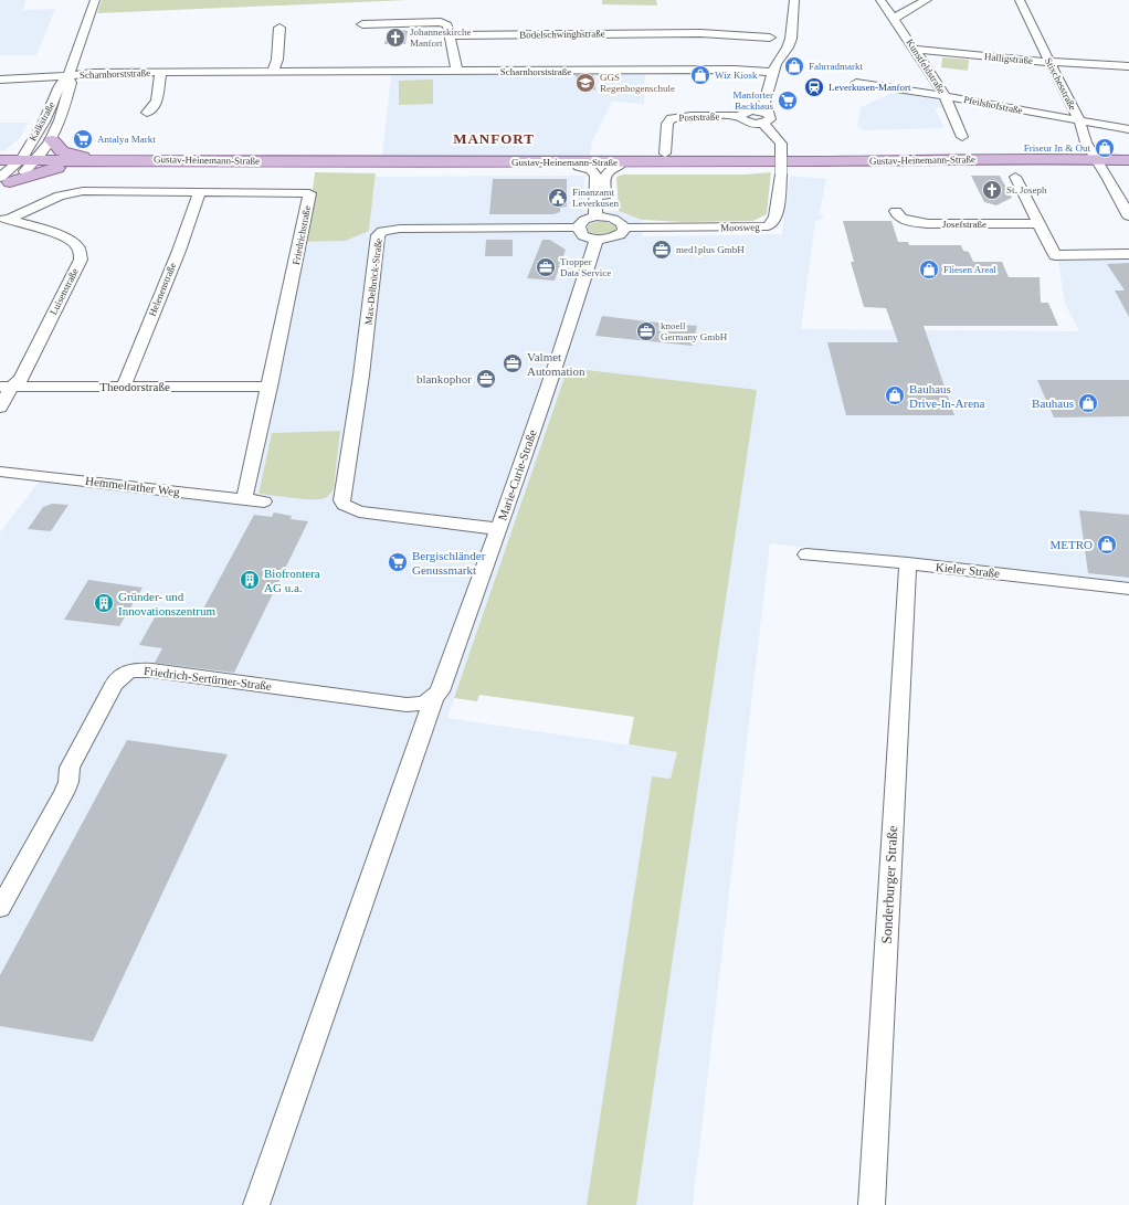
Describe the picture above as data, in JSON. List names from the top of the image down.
{
  "streets": {
    "main road": ["Gustav-Heinemann-Straße"],
    "street": [
      "Bodelschwinghstraße",
      "Halligstraße",
      "Kunstfeldstraße",
      "Scharnhorststraße",
      "Stixchesstraße",
      "Pfeilshofstraße",
      "Poststraße",
      "Kalkstraße",
      "Josefstraße",
      "Moosweg",
      "Friedrichstraße",
      "Max-Delbrück-Straße",
      "Helenenstraße",
      "Luisenstraße",
      "Theodorstraße",
      "Marie-Curie-Straße",
      "Hemmelrather Weg",
      "Kieler Straße",
      "Friedrich-Sertürner-Straße",
      "Sonderburger Straße"
    ]
  },
  "crossings": [
    ["Halligstraße", "Kunstfeldstraße"],
    ["Halligstraße", "Stixchesstraße"],
    ["Kunstfeldstraße", "Pfeilshofstraße"],
    ["Scharnhorststraße", "Kalkstraße"],
    ["Stixchesstraße", "Pfeilshofstraße"],
    ["Stixchesstraße", "Gustav-Heinemann-Straße"],
    ["Kalkstraße", "Gustav-Heinemann-Straße"],
    ["Friedrichstraße", "Helenenstraße"],
    ["Friedrichstraße", "Luisenstraße"],
    ["Friedrichstraße", "Theodorstraße"],
    ["Friedrichstraße", "Hemmelrather Weg"],
    ["Max-Delbrück-Straße", "Marie-Curie-Straße"],
    ["Helenenstraße", "Theodorstraße"],
    ["Luisenstraße", "Theodorstraße"],
    ["Marie-Curie-Straße", "Friedrich-Sertürner-Straße"],
    ["Kieler Straße", "Sonderburger Straße"]
  ],
  "districts": ["MANFORT"],
  "places": {
    "church": ["Johanneskirche Manfort", "St. Joseph"],
    "shop": [
      "Fahrradmarkt",
      "Wiz Kiosk",
      "Friseur In & Out",
      "Fliesen Areal",
      "Bauhaus Drive-In-Arena",
      "Bauhaus",
      "METRO"
    ],
    "school or university": ["GGS Regenbogenschule"],
    "station": ["Leverkusen-Manfort"],
    "supermarket": ["Manforter Backhaus", "Antalya Markt", "Bergischländer Genussmarkt"],
    "public building": ["Finanzamt Leverkusen"],
    "office": [
      "med1plus GmbH",
      "Tropper Data Service",
      "knoell Germany GmbH",
      "Valmet Automation",
      "blankophor"
    ],
    "building": ["Biofrontera AG u.a.", "Gründer- und Innovationszentrum"]
  }
}
